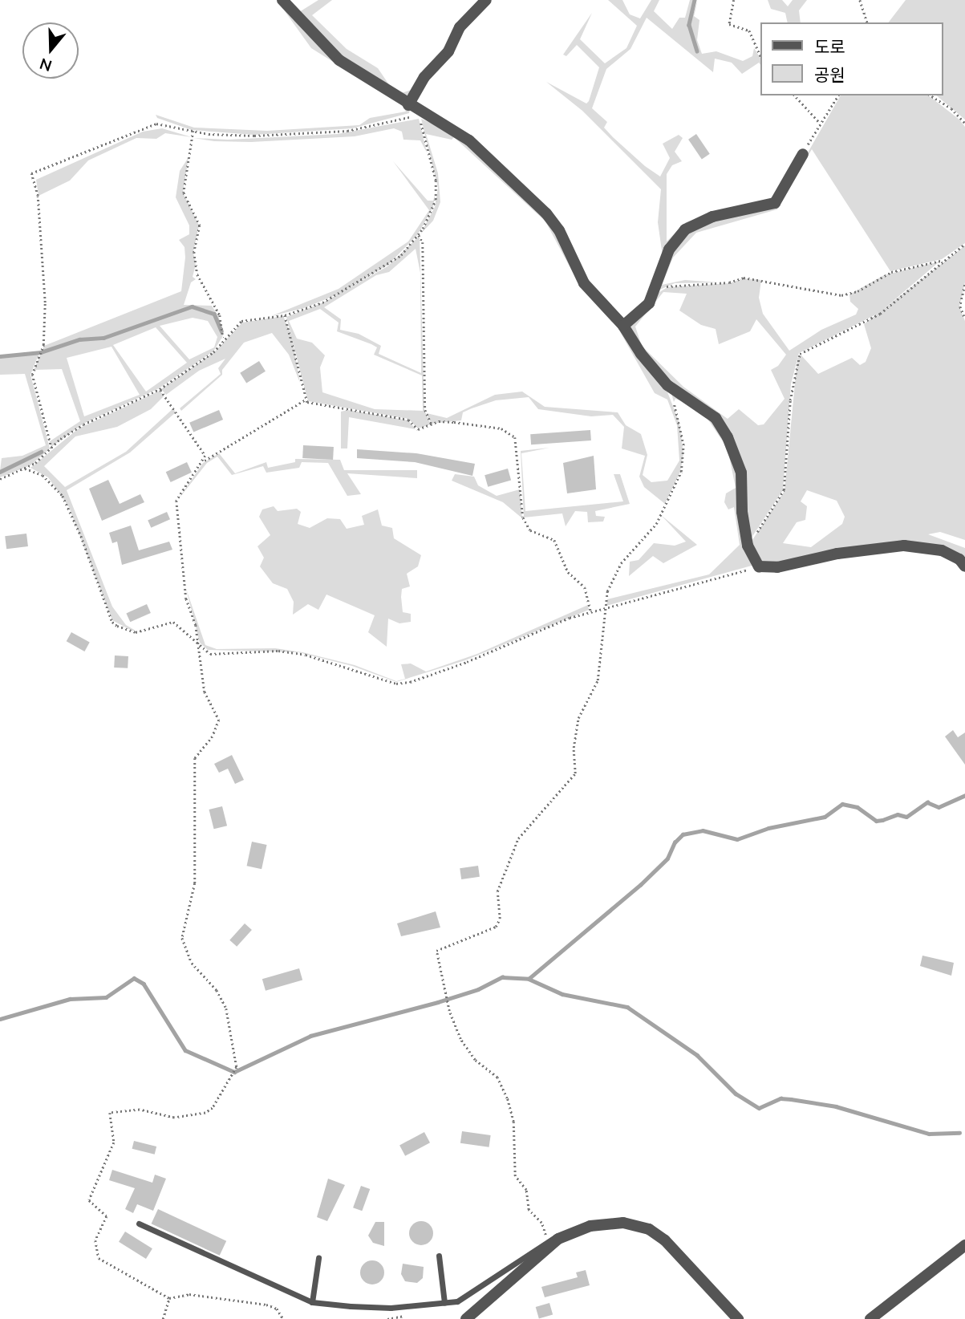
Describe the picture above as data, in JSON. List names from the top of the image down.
{
  "legend": ["도로", "공원"],
  "north": "bottom"
}
